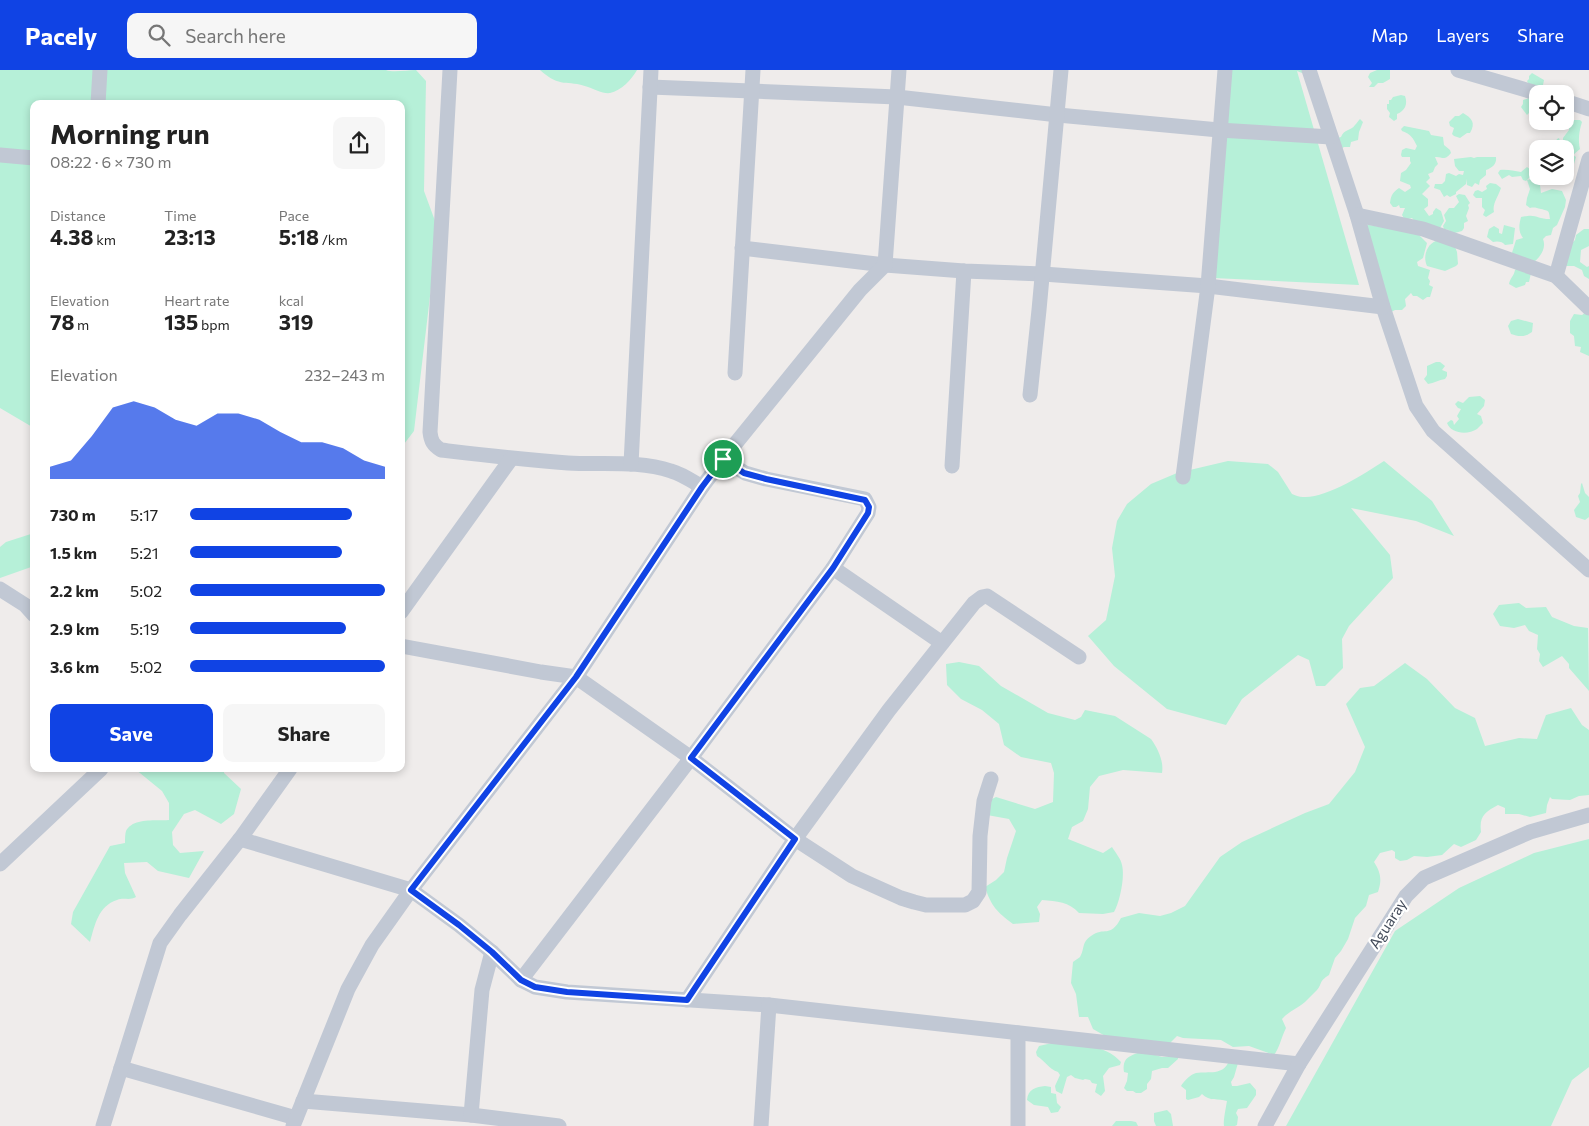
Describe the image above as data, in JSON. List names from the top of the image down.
{
  "streets": {
    "street": ["Aguaray"]
  },
  "page": {
    "header": "Pacely",
    "search": "Search here",
    "nav": ["Map", "Layers", "Share"],
    "heading": ["Morning run", "08:22 · 6 × 730 m"],
    "stats": [
      ["Distance", "4.38 km"],
      ["Time", "23:13"],
      ["Pace", "5:18 /km"],
      ["Elevation", "78 m"],
      ["Heart rate", "135 bpm"],
      ["kcal", "319"]
    ],
    "chart": ["Elevation", "232–243 m"],
    "list": [
      {
        "name": "730 m",
        "note": "5:17"
      },
      {
        "name": "1.5 km",
        "note": "5:21"
      },
      {
        "name": "2.2 km",
        "note": "5:02"
      },
      {
        "name": "2.9 km",
        "note": "5:19"
      },
      {
        "name": "3.6 km",
        "note": "5:02"
      }
    ],
    "buttons": ["Save", "Share"]
  }
}
